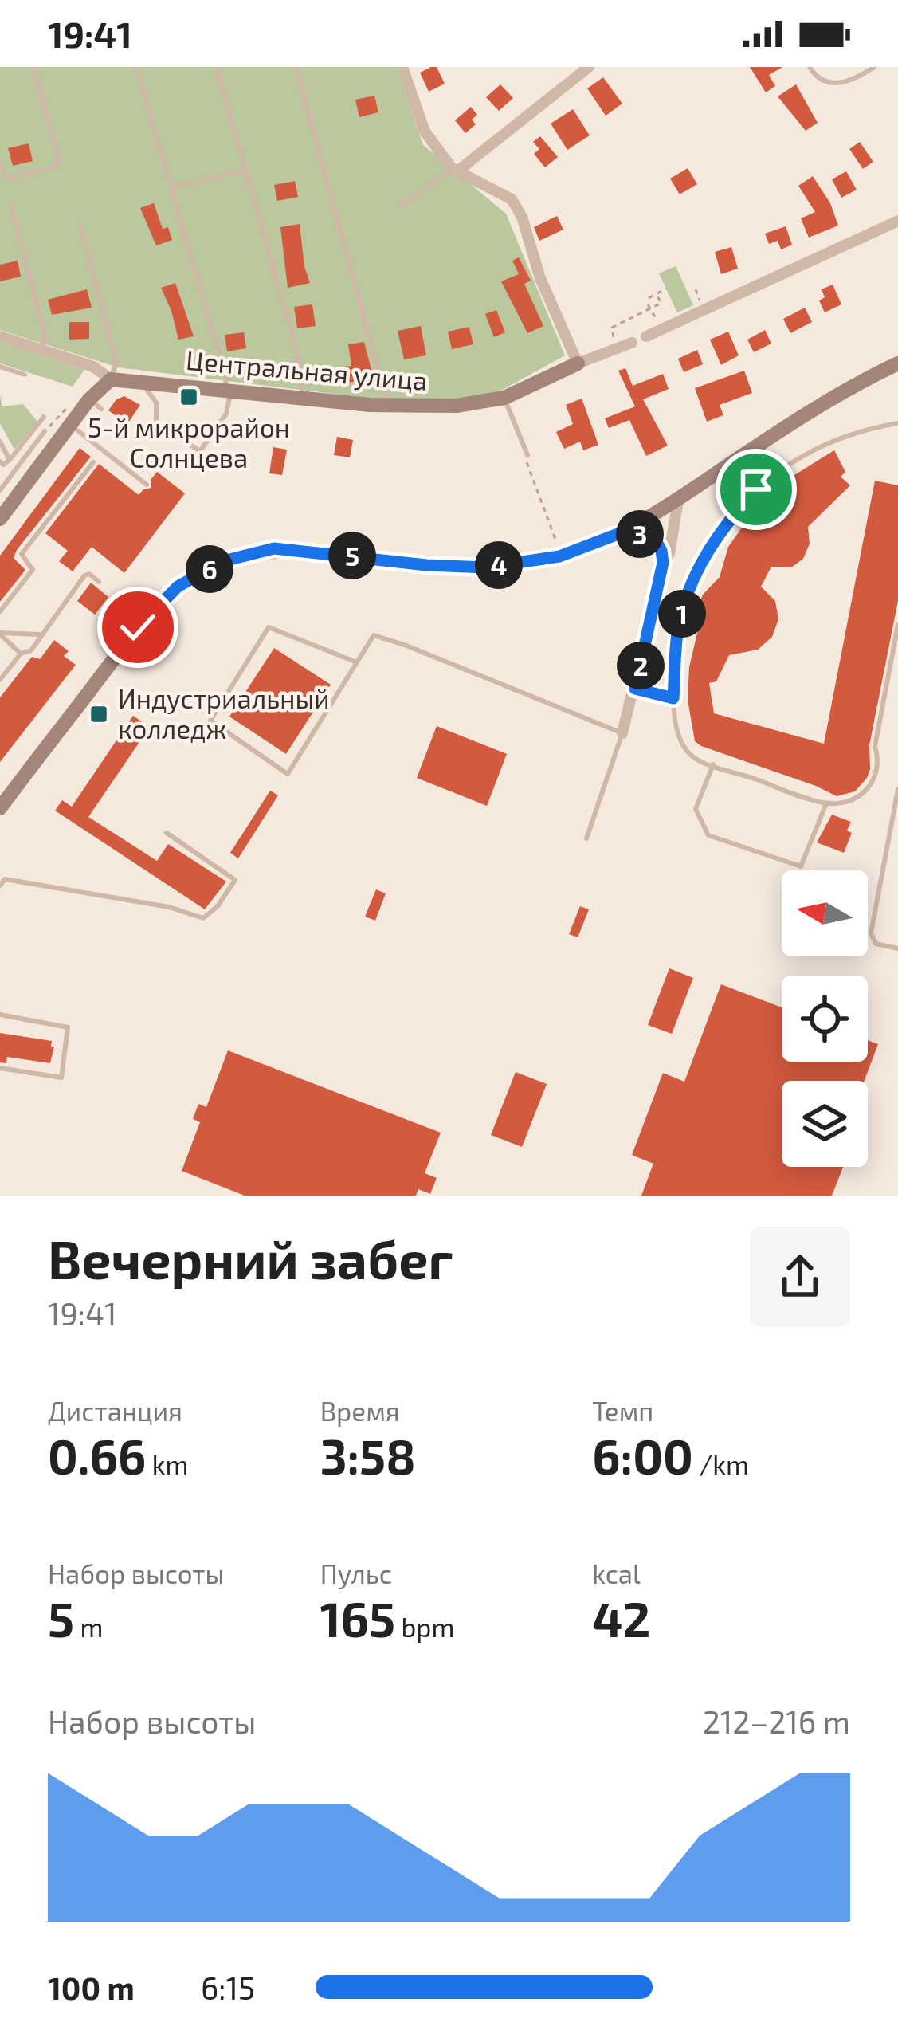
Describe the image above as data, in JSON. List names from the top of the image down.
{
  "streets": {
    "street": ["Центральная улица"]
  },
  "places": {
    "transit": ["5-й микрорайон Солнцева", "Индустриальный колледж"]
  },
  "north": "left",
  "page": {
    "status": "19:41",
    "pins": [
      "3",
      "5",
      "4",
      "6",
      "1",
      "2"
    ],
    "heading": ["Вечерний забег", "19:41"],
    "stats": [
      ["Дистанция", "0.66 km"],
      ["Время", "3:58"],
      ["Темп", "6:00 /km"],
      ["Набор высоты", "5 m"],
      ["Пульс", "165 bpm"],
      ["kcal", "42"]
    ],
    "chart": ["Набор высоты", "212–216 m"],
    "list": [
      {
        "name": "100 m",
        "note": "6:15"
      }
    ]
  }
}
